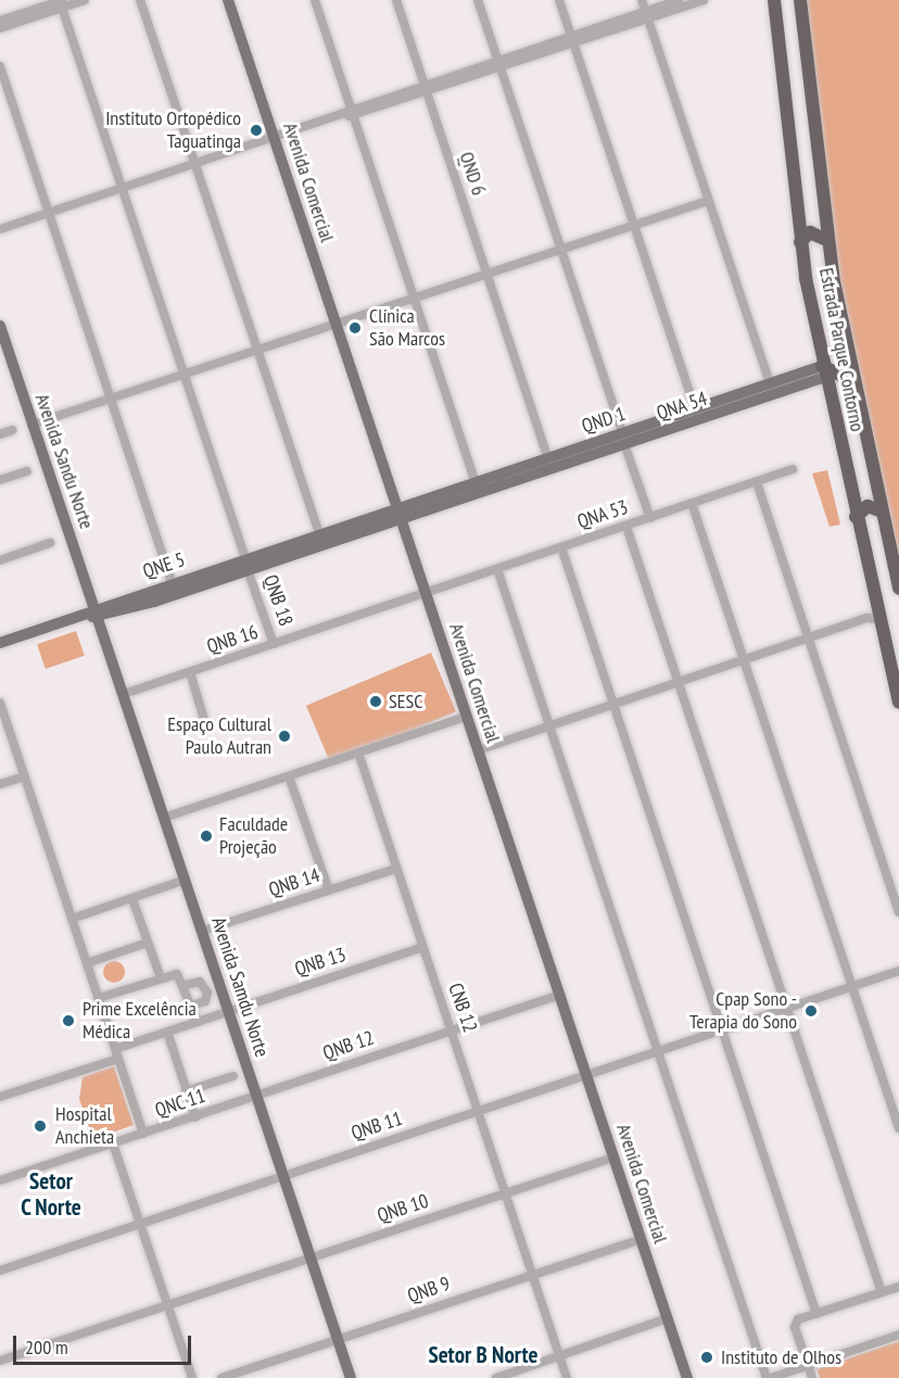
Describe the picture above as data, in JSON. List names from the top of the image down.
{
  "streets": {
    "highway": ["Estrada Parque Contorno"],
    "main road": [
      "Avenida Comercial",
      "QNA 54",
      "QND 1",
      "Avenida Sandu Norte",
      "QNE 5",
      "Avenida Samdu Norte"
    ],
    "street": [
      "QND 6",
      "QNA 53",
      "QNB 18",
      "QNB 16",
      "QNB 14",
      "QNB 13",
      "CNB 12",
      "QNB 12",
      "QNC 11",
      "QNB 11",
      "QNB 10",
      "QNB 9"
    ]
  },
  "crossings": [
    ["QND 6", "QND 1"],
    ["Avenida Comercial", "QND 1"],
    ["Avenida Comercial", "QNA 53"],
    ["Avenida Comercial", "QNB 16"],
    ["Avenida Comercial", "QNB 12"],
    ["Avenida Comercial", "QNB 11"],
    ["Avenida Comercial", "QNB 10"],
    ["Avenida Comercial", "QNB 9"],
    ["Estrada Parque Contorno", "QND 1"],
    ["QNA 54", "QND 1"],
    ["Avenida Sandu Norte", "Avenida Samdu Norte"],
    ["QNA 53", "QNB 16"],
    ["QNE 5", "QNB 18"],
    ["QNB 18", "QNB 16"],
    ["QNB 16", "Avenida Samdu Norte"],
    ["QNB 14", "Avenida Samdu Norte"],
    ["QNB 14", "CNB 12"],
    ["QNB 13", "Avenida Samdu Norte"],
    ["QNB 13", "CNB 12"],
    ["Avenida Samdu Norte", "QNB 12"],
    ["Avenida Samdu Norte", "QNC 11"],
    ["Avenida Samdu Norte", "QNB 11"],
    ["Avenida Samdu Norte", "QNB 10"],
    ["Avenida Samdu Norte", "QNB 9"],
    ["CNB 12", "QNB 12"],
    ["CNB 12", "QNB 11"],
    ["CNB 12", "QNB 10"],
    ["CNB 12", "QNB 9"],
    ["QNB 12", "QNC 11"]
  ],
  "districts": ["Setor C Norte", "Setor B Norte"],
  "places": [
    "Instituto Ortopédico Taguatinga",
    "Clínica São Marcos",
    "SESC",
    "Espaço Cultural Paulo Autran",
    "Faculdade Projeção",
    "Cpap Sono - Terapia do Sono",
    "Prime Excelência Médica",
    "Hospital Anchieta",
    "Instituto de Olhos"
  ],
  "scale_bar": "200 m"
}
